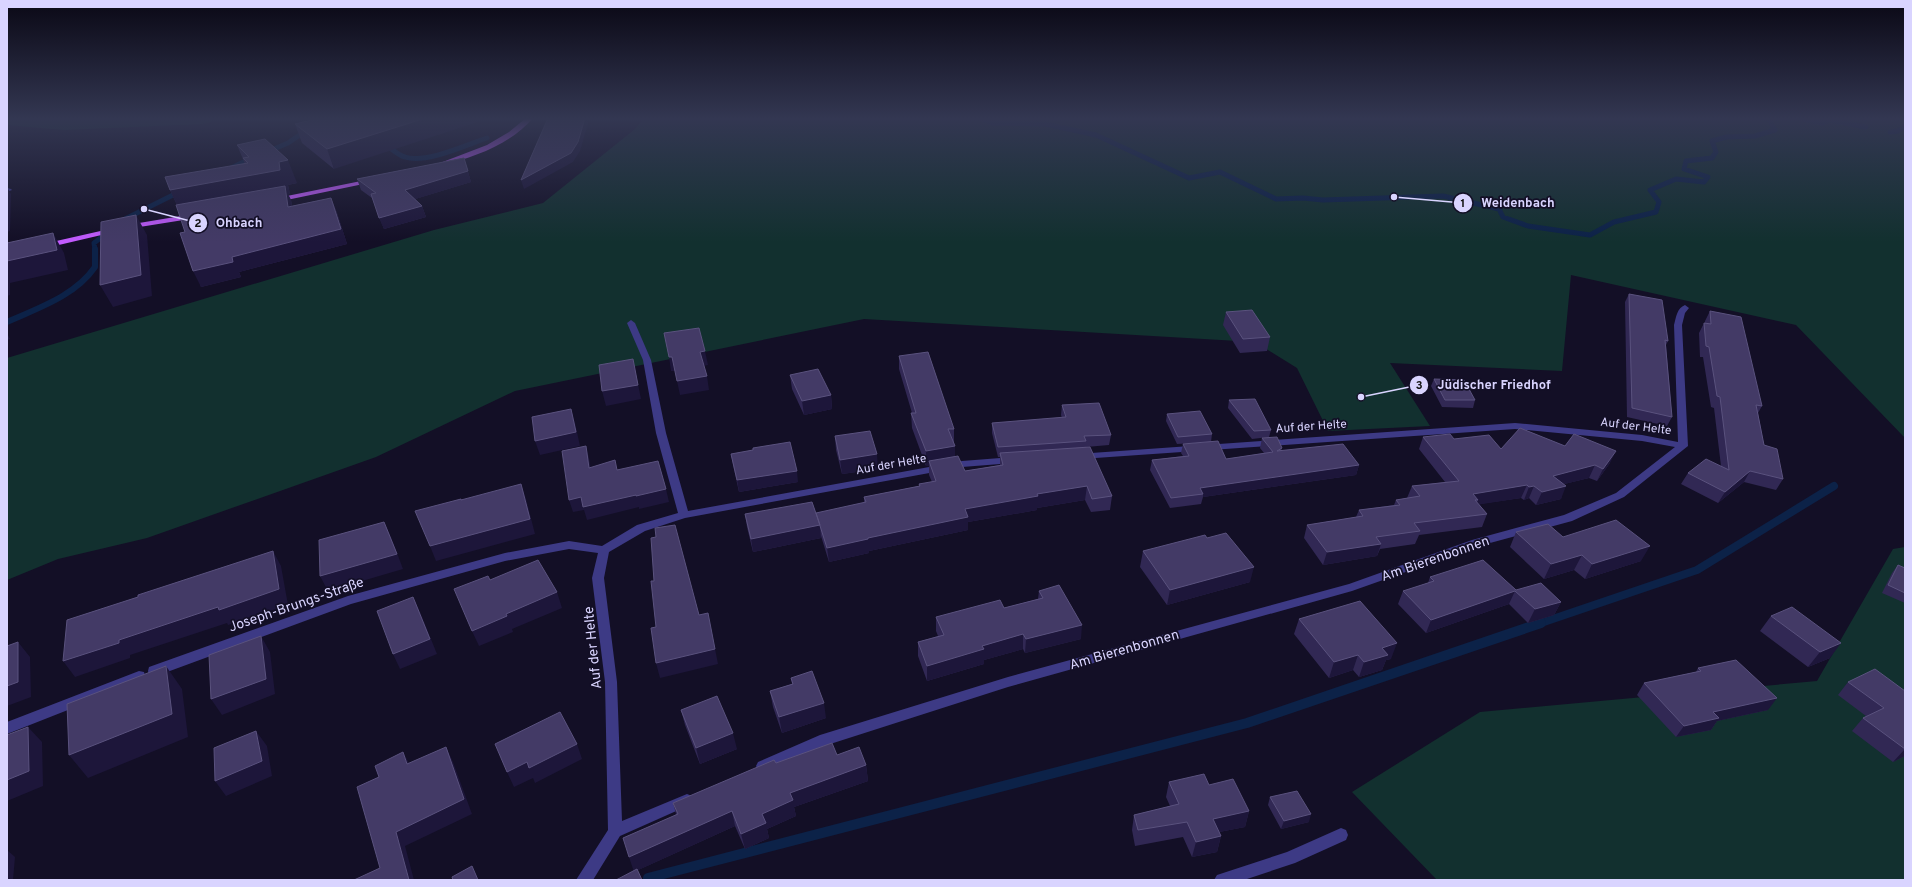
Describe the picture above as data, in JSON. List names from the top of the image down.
{
  "streets": {
    "street": ["Auf der Helte", "Am Bierenbonnen", "Joseph-Brungs-Straße"]
  },
  "crossings": [
    ["Auf der Helte", "Am Bierenbonnen"],
    ["Auf der Helte", "Joseph-Brungs-Straße"]
  ],
  "places": ["Weidenbach", "Ohbach", "Jüdischer Friedhof"]
}
